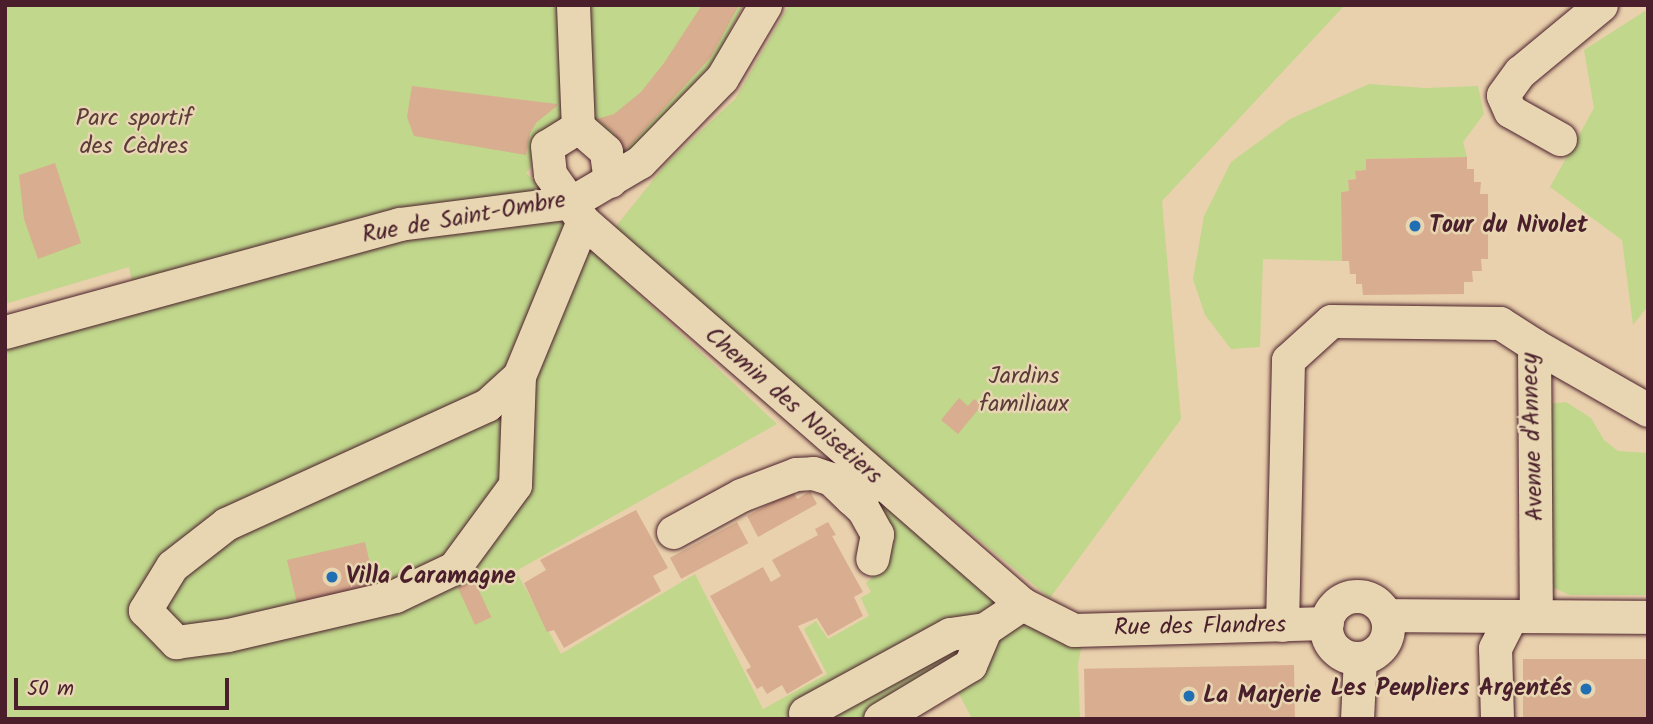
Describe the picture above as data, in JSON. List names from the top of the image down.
{
  "streets": {
    "street": [
      "Rue de Saint-Ombre",
      "Chemin des Noisetiers",
      "Avenue d'Annecy",
      "Rue des Flandres"
    ]
  },
  "crossings": [
    ["Rue de Saint-Ombre", "Chemin des Noisetiers"],
    ["Chemin des Noisetiers", "Rue des Flandres"],
    ["Avenue d'Annecy", "Rue des Flandres"]
  ],
  "parks": ["Parc sportif des Cèdres", "Jardins familiaux"],
  "places": [
    "Tour du Nivolet",
    "Villa Caramagne",
    "Les Peupliers Argentés",
    "La Marjerie"
  ],
  "scale_bar": "50 m"
}
